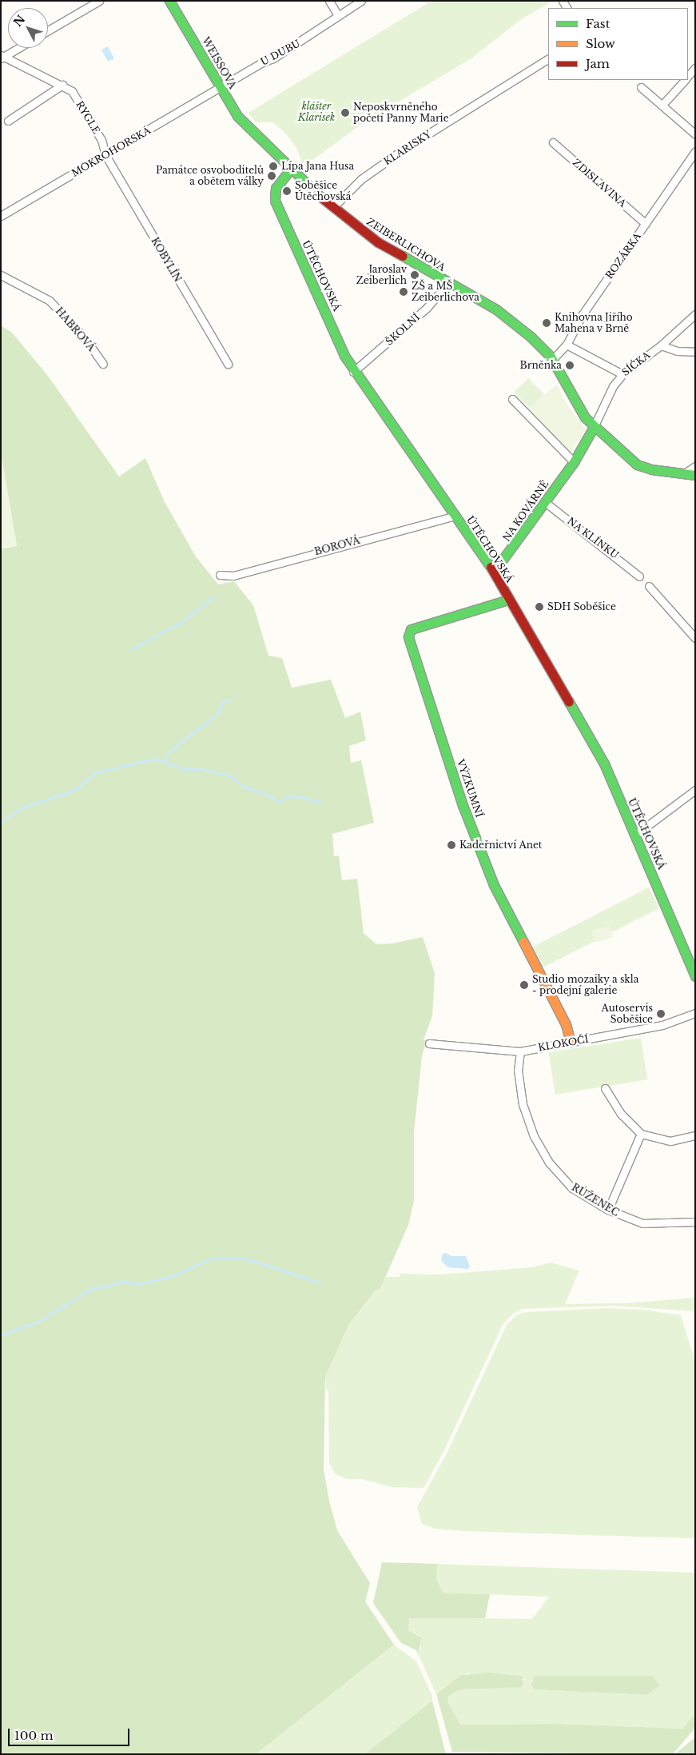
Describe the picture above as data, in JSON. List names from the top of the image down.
{
  "streets": {
    "street": [
      "U DUBU",
      "WEISSOVA",
      "RYGLE",
      "KLARISKY",
      "MOKROHORSKÁ",
      "ZDISLAVINA",
      "ZEIBERLICHOVA",
      "ROZÁRKA",
      "KOBYLÍN",
      "ÚTĚCHOVSKÁ",
      "HABROVÁ",
      "ŠKOLNÍ",
      "SÍČKA",
      "NA KOVÁRNĚ",
      "NA KLÍNKU",
      "BOROVÁ",
      "VÝZKUMNÍ",
      "KLOKOČÍ",
      "RŮŽENEC"
    ]
  },
  "crossings": [
    ["U DUBU", "WEISSOVA"],
    ["U DUBU", "MOKROHORSKÁ"],
    ["WEISSOVA", "MOKROHORSKÁ"],
    ["WEISSOVA", "ZEIBERLICHOVA"],
    ["RYGLE", "MOKROHORSKÁ"],
    ["RYGLE", "KOBYLÍN"],
    ["KLARISKY", "ZEIBERLICHOVA"],
    ["MOKROHORSKÁ", "KOBYLÍN"],
    ["ZDISLAVINA", "ROZÁRKA"],
    ["ZEIBERLICHOVA", "ROZÁRKA"],
    ["ZEIBERLICHOVA", "ÚTĚCHOVSKÁ"],
    ["ZEIBERLICHOVA", "ŠKOLNÍ"],
    ["ZEIBERLICHOVA", "SÍČKA"],
    ["ZEIBERLICHOVA", "NA KOVÁRNĚ"],
    ["ÚTĚCHOVSKÁ", "ŠKOLNÍ"],
    ["ÚTĚCHOVSKÁ", "NA KOVÁRNĚ"],
    ["ÚTĚCHOVSKÁ", "BOROVÁ"],
    ["ÚTĚCHOVSKÁ", "VÝZKUMNÍ"],
    ["SÍČKA", "NA KOVÁRNĚ"],
    ["NA KOVÁRNĚ", "NA KLÍNKU"],
    ["VÝZKUMNÍ", "KLOKOČÍ"],
    ["KLOKOČÍ", "RŮŽENEC"]
  ],
  "parks": ["klášter Klarisek"],
  "places": [
    "Neposkvrněného početí Panny Marie",
    "Lípa Jana Husa",
    "Památce osvoboditelů a obětem války",
    "Soběšice Útěchovská",
    "Jaroslav Zeiberlich",
    "ZŠ a MŠ Zeiberlichova",
    "Knihovna Jiřího Mahena v Brně",
    "Brněnka",
    "SDH Soběšice",
    "Kadeřnictví Anet",
    "Studio mozaiky a skla - prodejní galerie",
    "Autoservis Soběšice"
  ],
  "legend": ["Fast", "Slow", "Jam"],
  "scale_bar": "100 m",
  "north": "top left"
}
